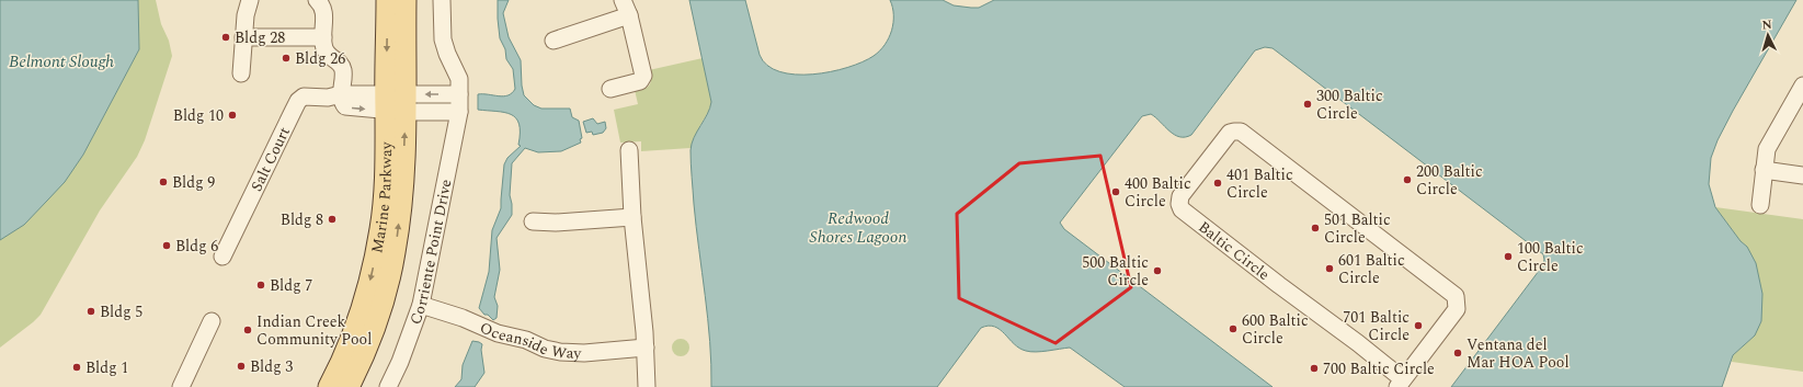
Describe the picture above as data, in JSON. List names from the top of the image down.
{
  "streets": {
    "main road": ["Marine Parkway"],
    "street": [
      "Salt Court",
      "Baltic Circle",
      "Corriente Point Drive",
      "Oceanside Way"
    ]
  },
  "crossings": [
    ["Corriente Point Drive", "Oceanside Way"]
  ],
  "water": ["Belmont Slough", "Redwood Shores Lagoon"],
  "places": [
    "Bldg 28",
    "Bldg 26",
    "300 Baltic Circle",
    "Bldg 10",
    "200 Baltic Circle",
    "Bldg 9",
    "401 Baltic Circle",
    "400 Baltic Circle",
    "Bldg 8",
    "501 Baltic Circle",
    "Bldg 6",
    "100 Baltic Circle",
    "601 Baltic Circle",
    "500 Baltic Circle",
    "Bldg 7",
    "Bldg 5",
    "701 Baltic Circle",
    "600 Baltic Circle",
    "Indian Creek Community Pool",
    "Ventana del Mar HOA Pool",
    "Bldg 3",
    "Bldg 1",
    "700 Baltic Circle"
  ],
  "north": "top"
}
